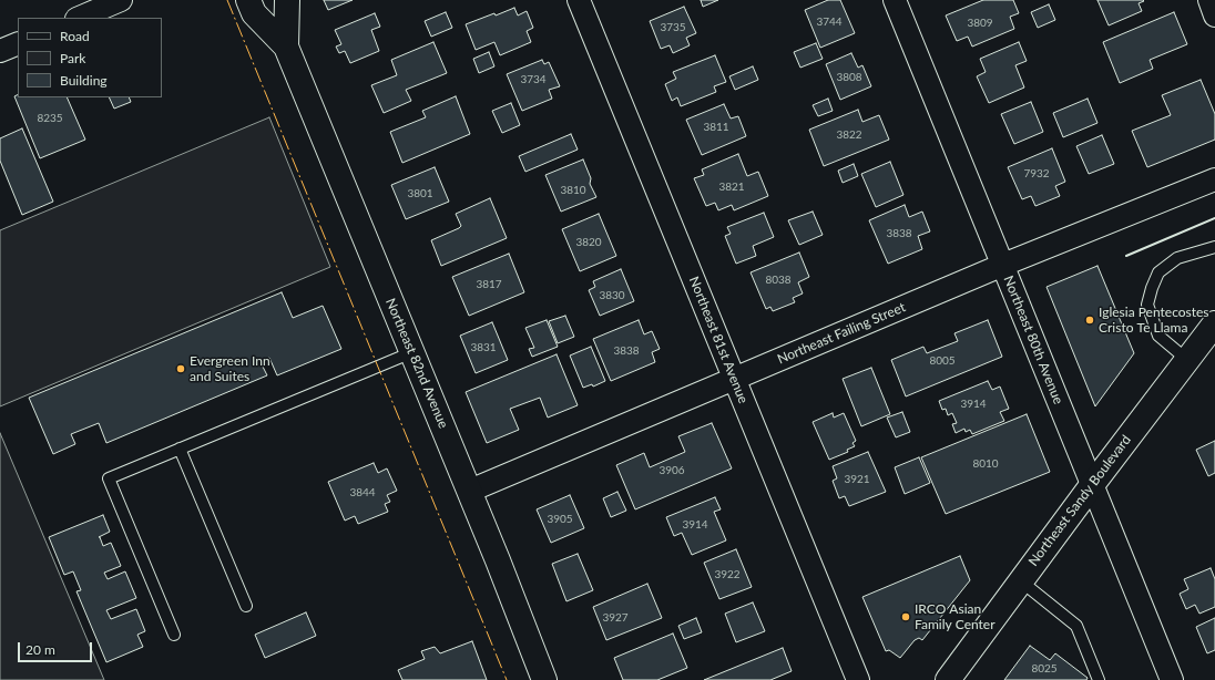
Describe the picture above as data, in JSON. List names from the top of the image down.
{
  "streets": {
    "main road": ["Northeast 82nd Avenue", "Northeast Sandy Boulevard"],
    "street": ["Northeast Failing Street", "Northeast 81st Avenue", "Northeast 80th Avenue"]
  },
  "crossings": [
    ["Northeast Failing Street", "Northeast 81st Avenue"],
    ["Northeast Failing Street", "Northeast 80th Avenue"],
    ["Northeast Failing Street", "Northeast 82nd Avenue"],
    ["Northeast 80th Avenue", "Northeast Sandy Boulevard"]
  ],
  "places": ["Iglesia Pentecostes Cristo Te Llama", "Evergreen Inn and Suites", "IRCO Asian Family Center"],
  "house_numbers": [
    "3744",
    "3809",
    "3735",
    "3808",
    "3734",
    "8235",
    "3811",
    "3822",
    "7932",
    "3821",
    "3810",
    "3801",
    "3838",
    "3820",
    "8038",
    "3817",
    "3830",
    "3831",
    "3838",
    "8005",
    "3914",
    "8010",
    "3906",
    "3921",
    "3844",
    "3905",
    "3914",
    "3922",
    "3927",
    "8025"
  ],
  "legend": ["Road", "Park", "Building"],
  "scale_bar": "20 m"
}
